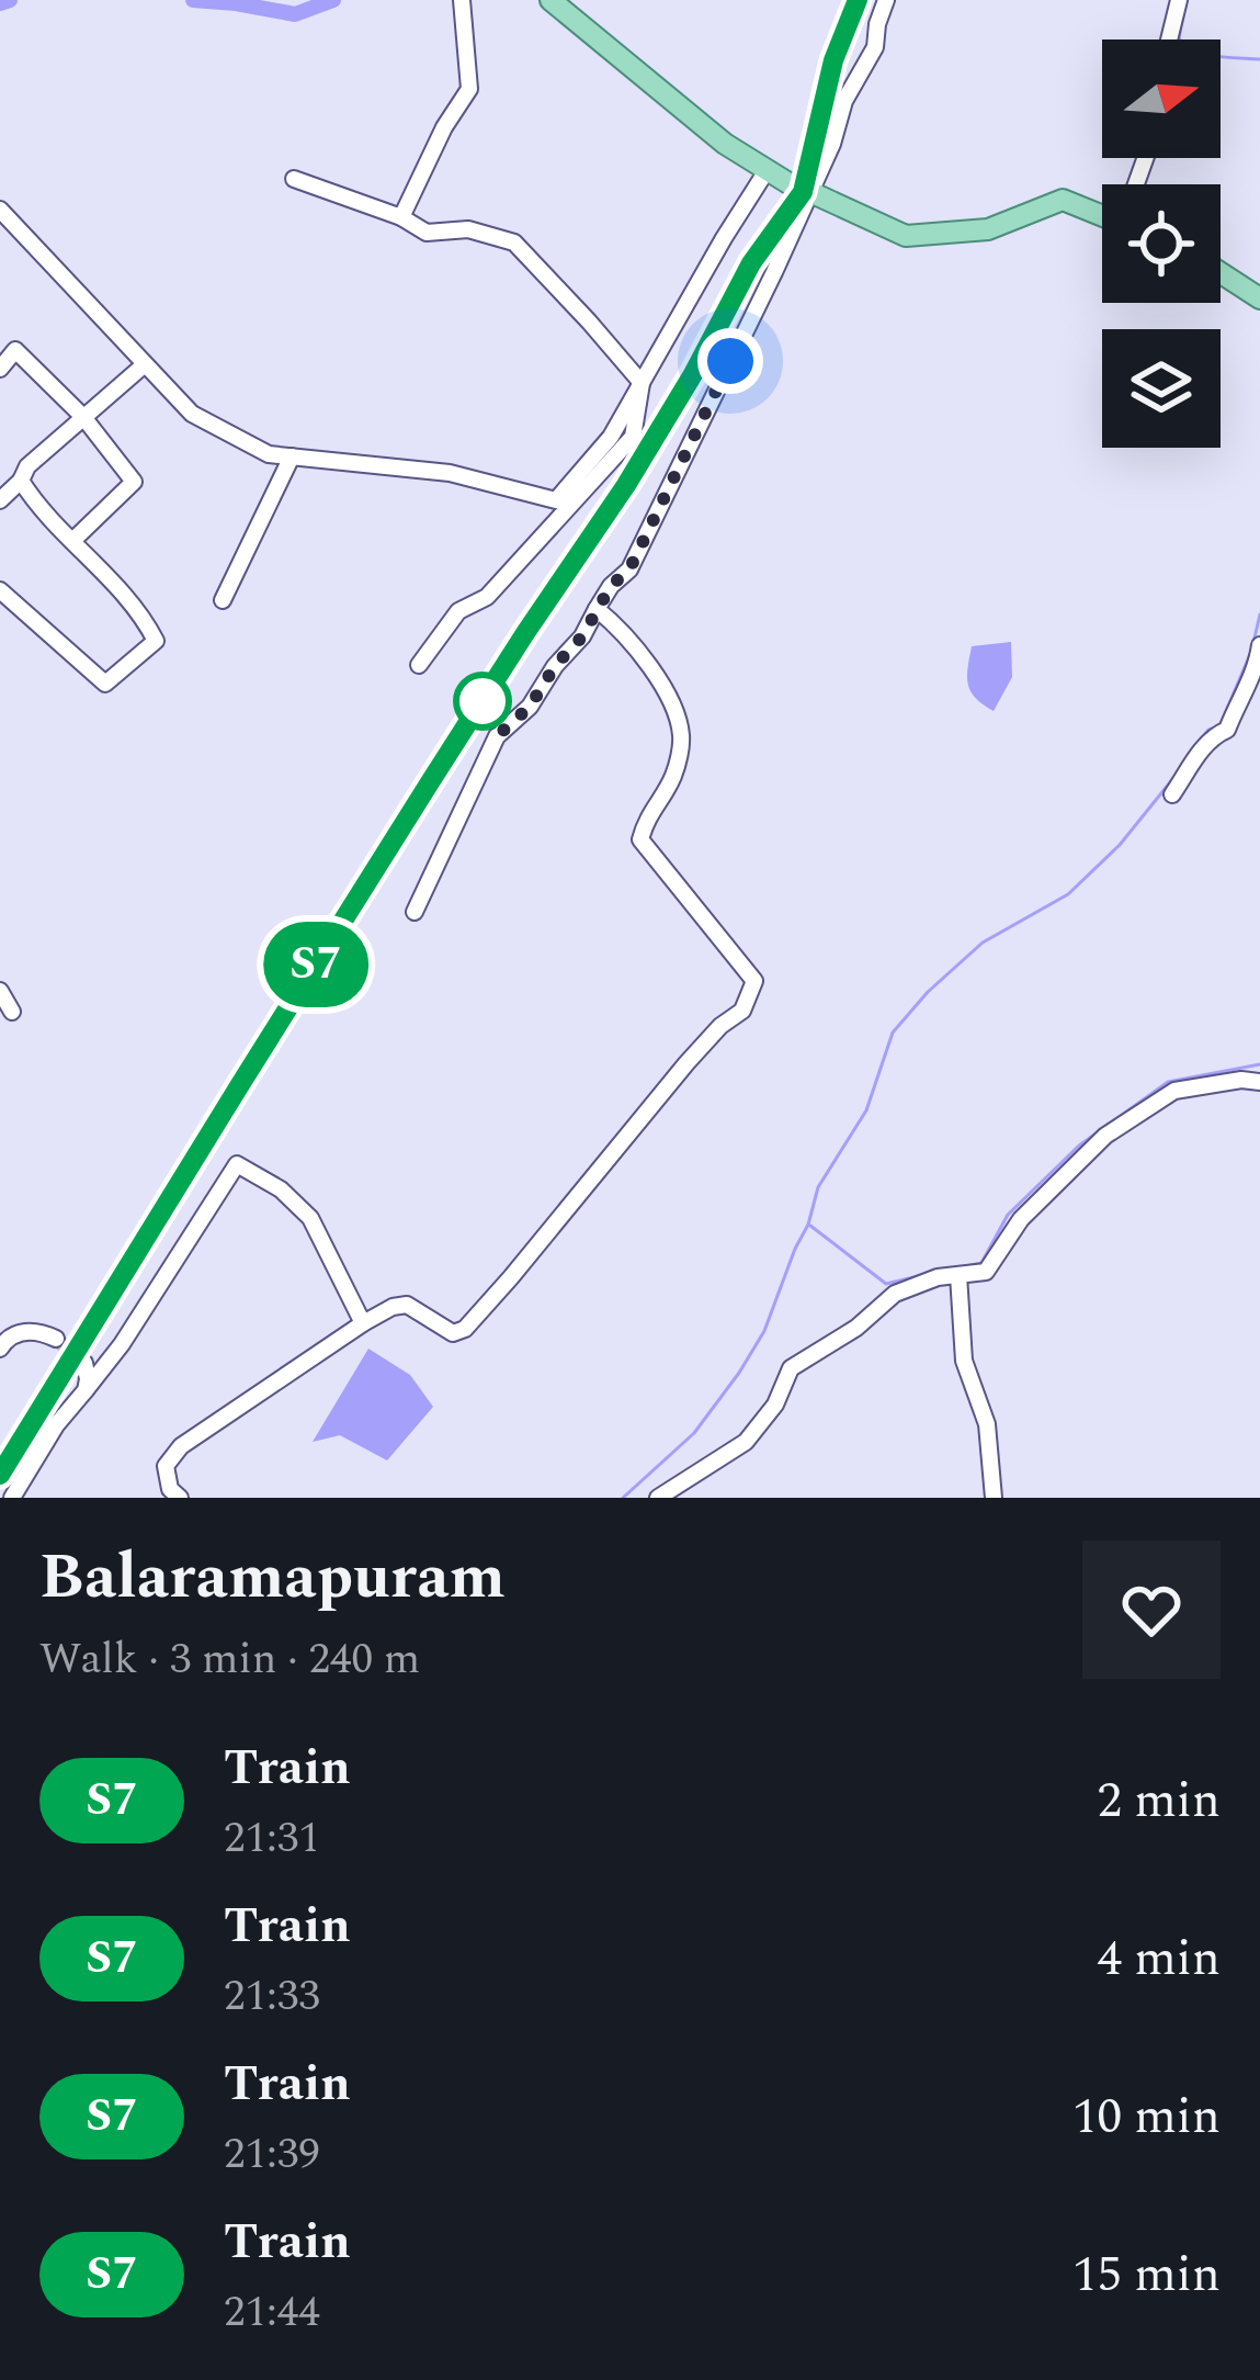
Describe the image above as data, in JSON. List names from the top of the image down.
{
  "north": "right",
  "page": {
    "on_map": "S7",
    "heading": ["Balaramapuram", "Walk · 3 min · 240 m"],
    "list": [
      {
        "mark": "S7",
        "name": "Train",
        "note": "21:31",
        "value": "2 min"
      },
      {
        "mark": "S7",
        "name": "Train",
        "note": "21:33",
        "value": "4 min"
      },
      {
        "mark": "S7",
        "name": "Train",
        "note": "21:39",
        "value": "10 min"
      },
      {
        "mark": "S7",
        "name": "Train",
        "note": "21:44",
        "value": "15 min"
      }
    ]
  }
}
